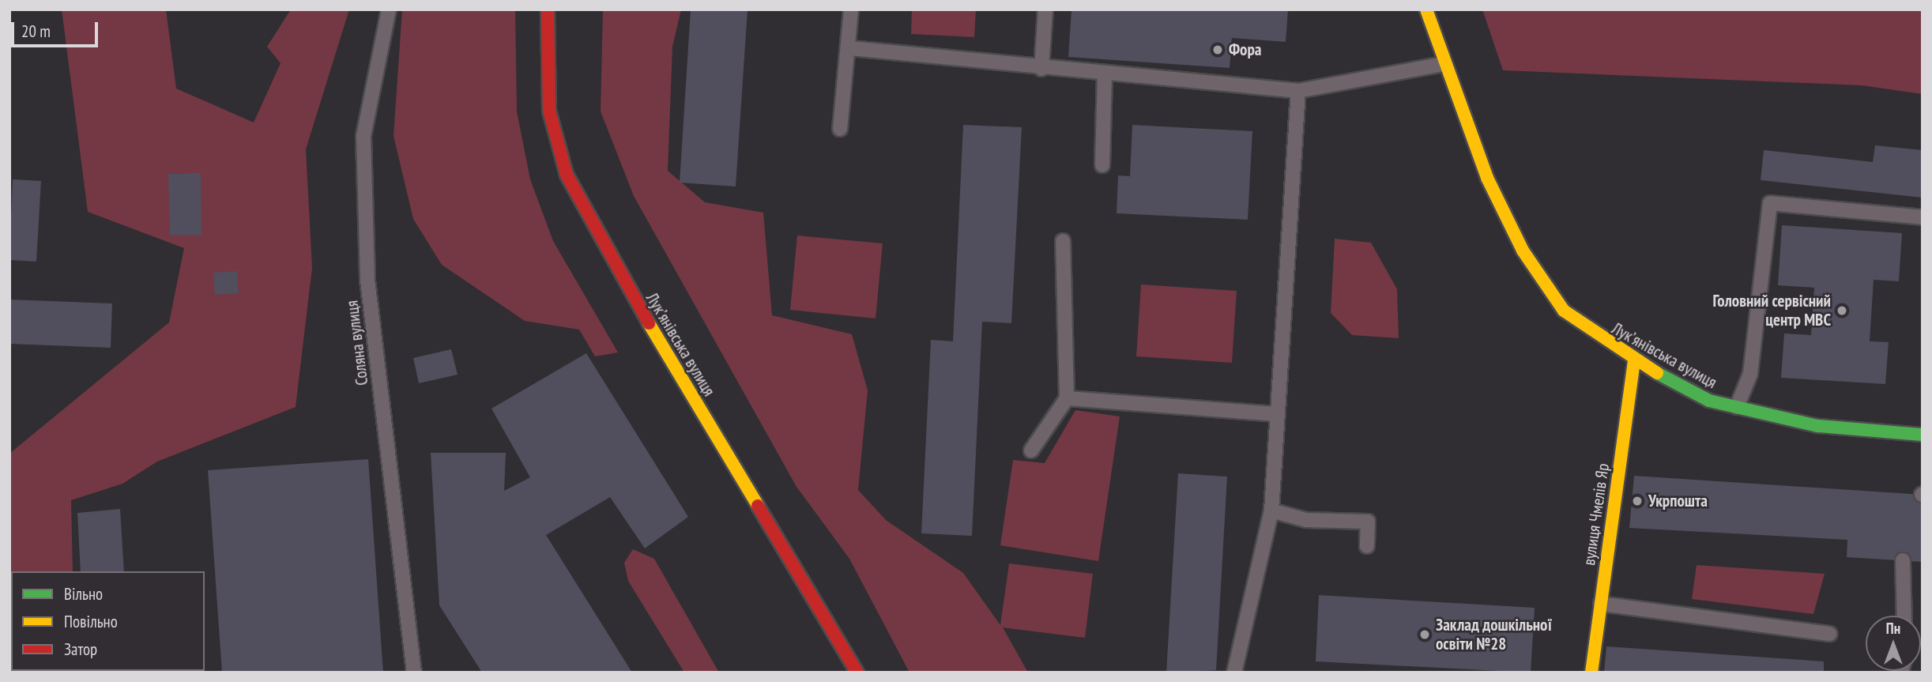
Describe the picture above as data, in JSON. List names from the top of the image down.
{
  "streets": {
    "street": ["Лукʼянівська вулиця", "вулиця Чмелів Яр"],
    "lane": ["Соляна вулиця"]
  },
  "crossings": [
    ["Лукʼянівська вулиця", "вулиця Чмелів Яр"]
  ],
  "places": [
    "Фора",
    "Головний сервісний центр МВС",
    "Укрпошта",
    "Заклад дошкільної освіти №28"
  ],
  "legend": ["Вільно", "Повільно", "Затор"],
  "scale_bar": "20 m",
  "north": "top"
}
